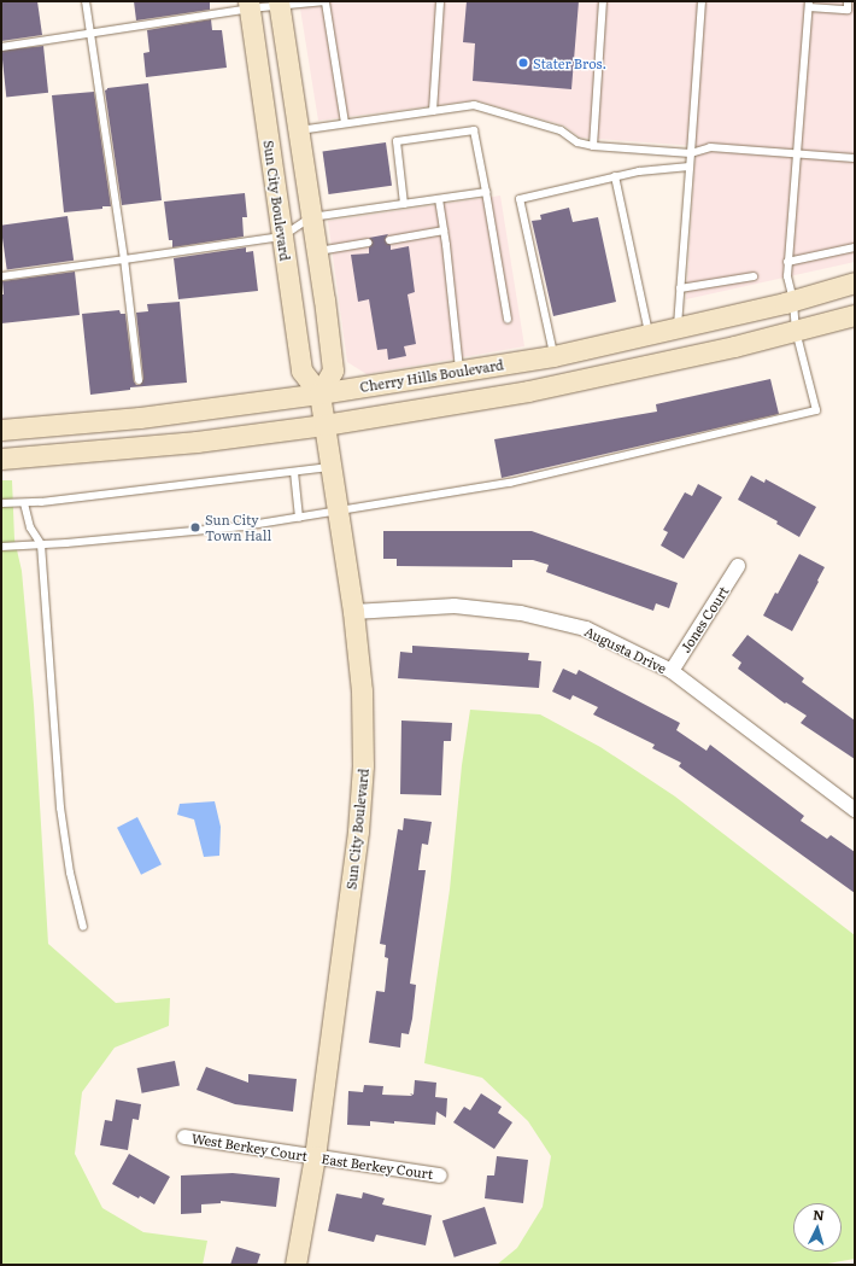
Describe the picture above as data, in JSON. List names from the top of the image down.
{
  "streets": {
    "street": [
      "Sun City Boulevard",
      "Cherry Hills Boulevard",
      "Jones Court",
      "Augusta Drive",
      "West Berkey Court",
      "East Berkey Court"
    ]
  },
  "crossings": [
    ["Sun City Boulevard", "Cherry Hills Boulevard"],
    ["Sun City Boulevard", "Augusta Drive"],
    ["Sun City Boulevard", "West Berkey Court"],
    ["Sun City Boulevard", "East Berkey Court"],
    ["Jones Court", "Augusta Drive"],
    ["West Berkey Court", "East Berkey Court"]
  ],
  "places": ["Stater Bros.", "Sun City Town Hall"],
  "north": "top"
}
